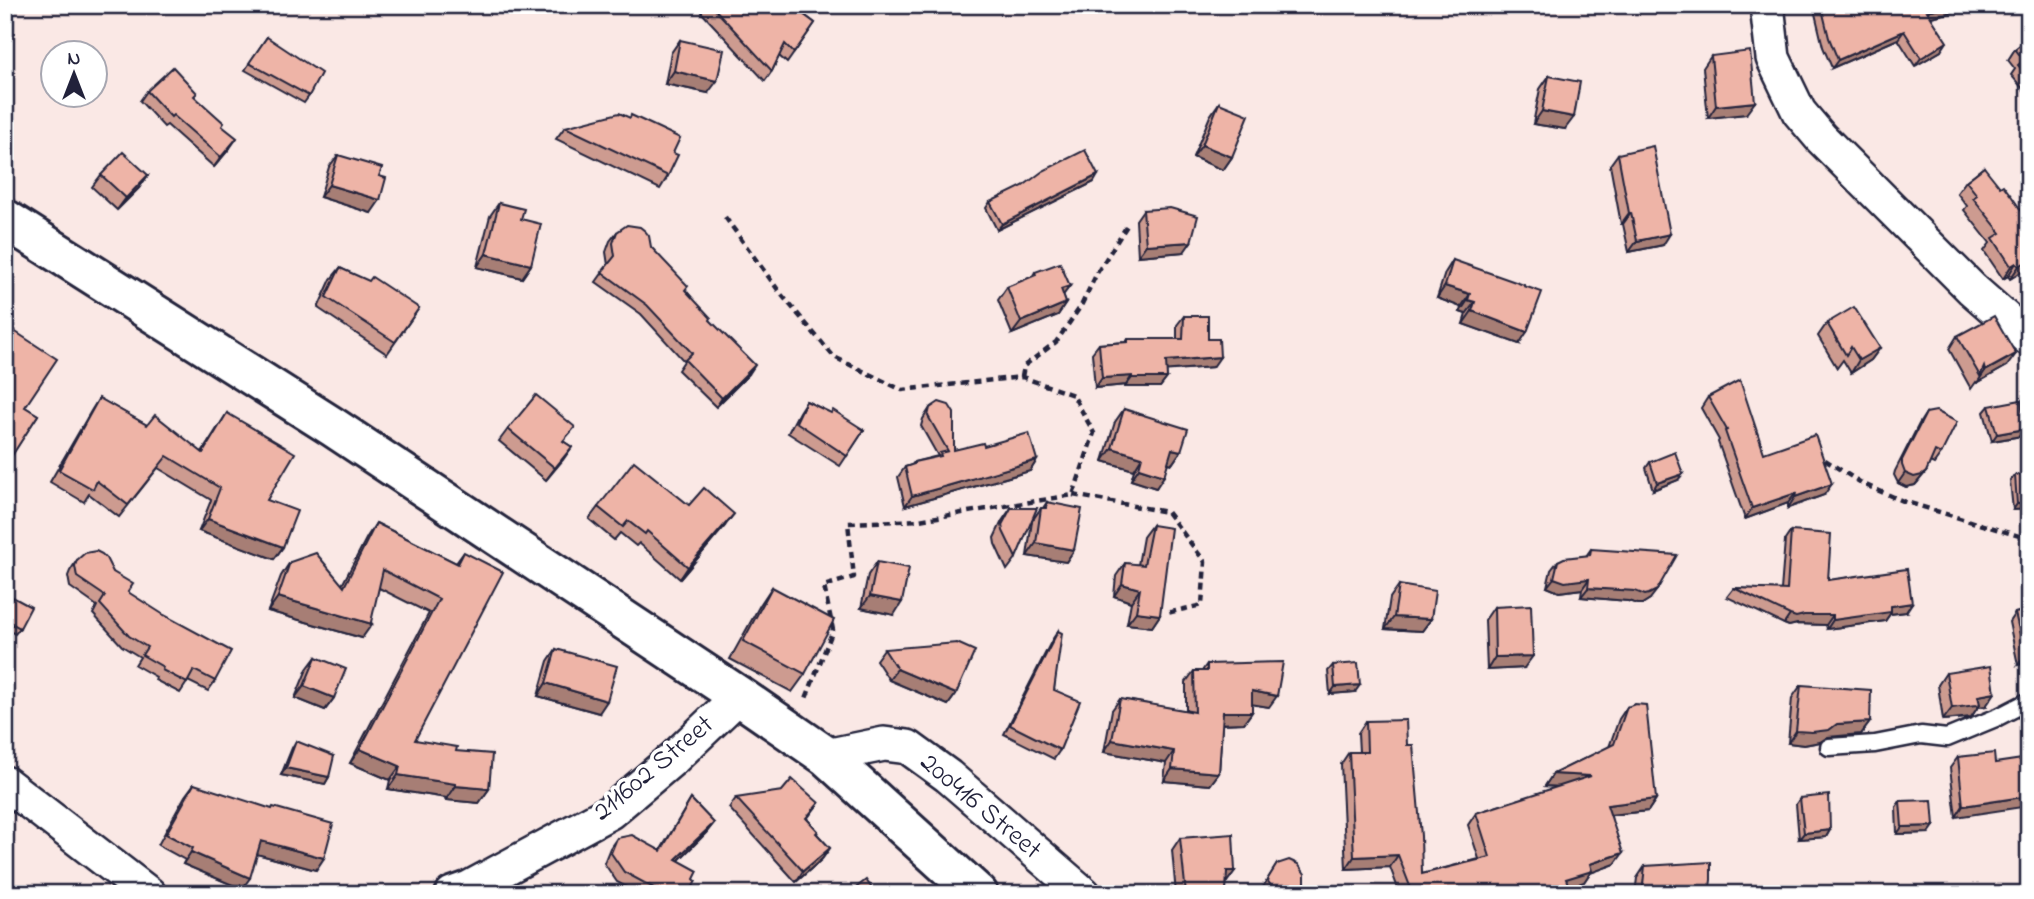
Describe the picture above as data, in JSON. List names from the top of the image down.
{
  "streets": {
    "street": ["211602 Street", "200416 Street"]
  },
  "north": "top"
}
